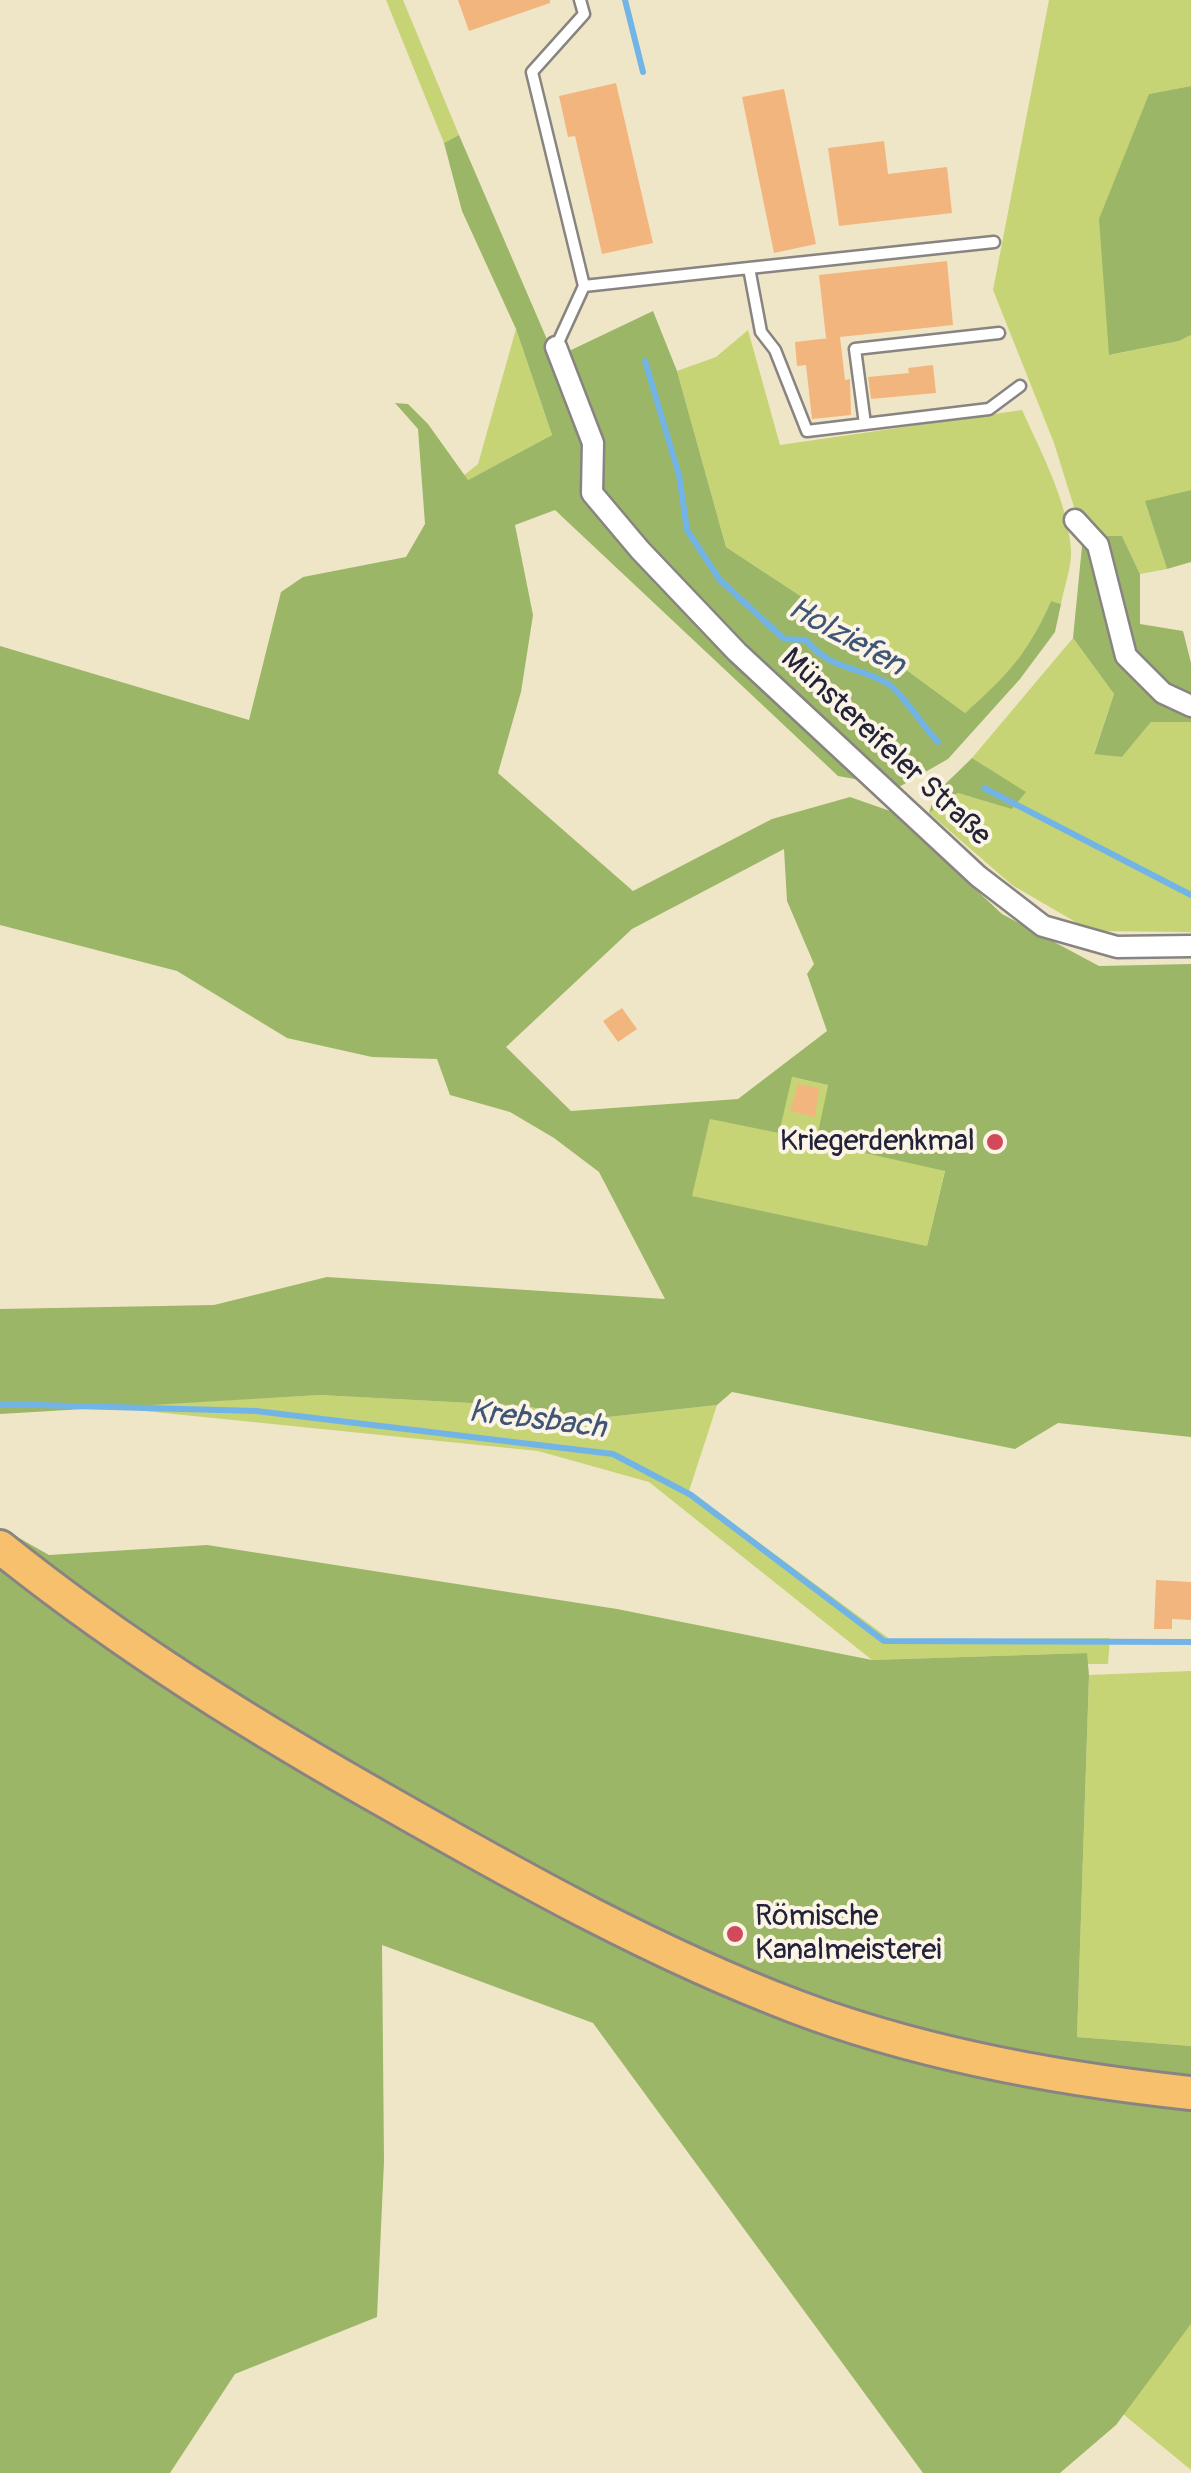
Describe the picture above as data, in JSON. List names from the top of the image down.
{
  "streets": {
    "street": ["Münstereifeler Straße"]
  },
  "water": ["Holziefen", "Krebsbach"],
  "places": ["Kriegerdenkmal", "Römische Kanalmeisterei"]
}
